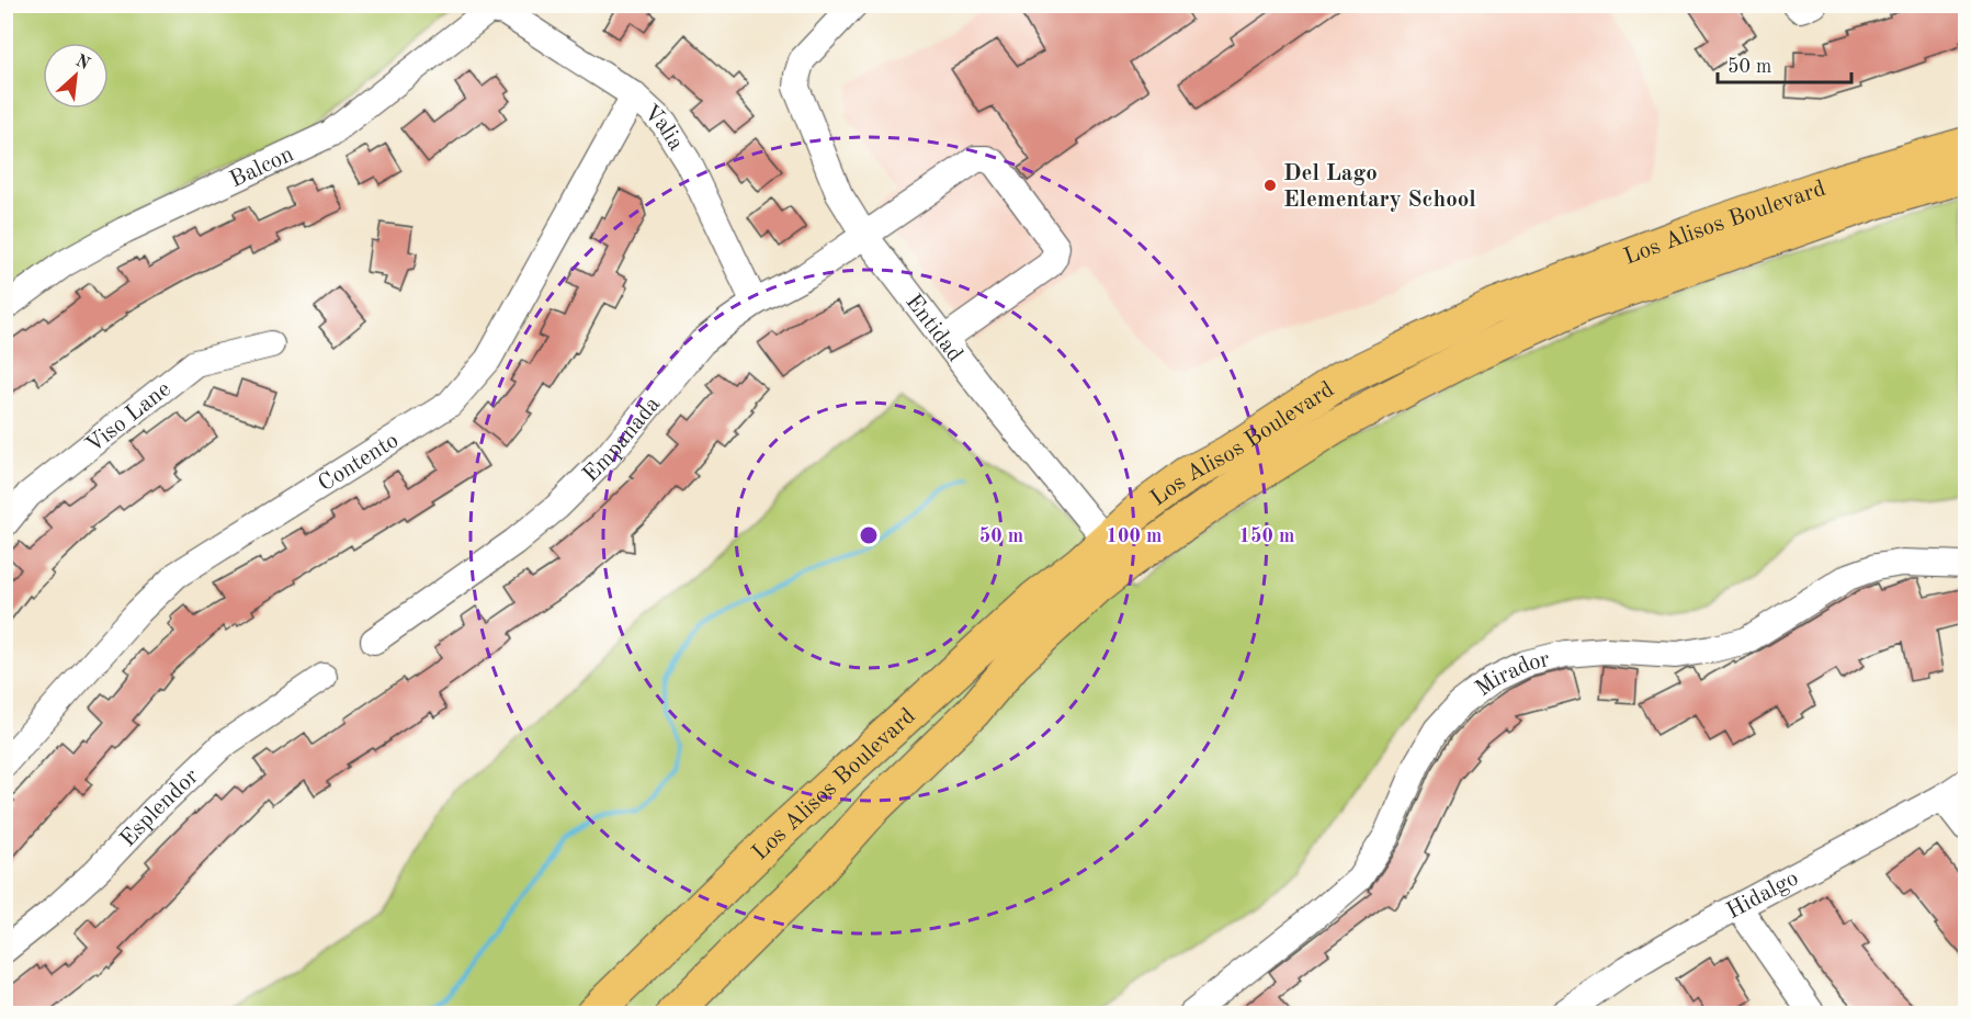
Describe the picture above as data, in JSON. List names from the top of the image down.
{
  "streets": {
    "main road": ["Los Alisos Boulevard"],
    "street": [
      "Valia",
      "Balcon",
      "Entidad",
      "Viso Lane",
      "Empanada",
      "Contento",
      "Mirador",
      "Esplendor",
      "Hidalgo"
    ]
  },
  "crossings": [
    ["Valia", "Balcon"],
    ["Valia", "Empanada"],
    ["Valia", "Contento"],
    ["Los Alisos Boulevard", "Entidad"],
    ["Entidad", "Empanada"]
  ],
  "places": ["Del Lago Elementary School"],
  "scale_bar": "50 m",
  "north": "top right",
  "rings": ["50 m", "100 m", "150 m"]
}
